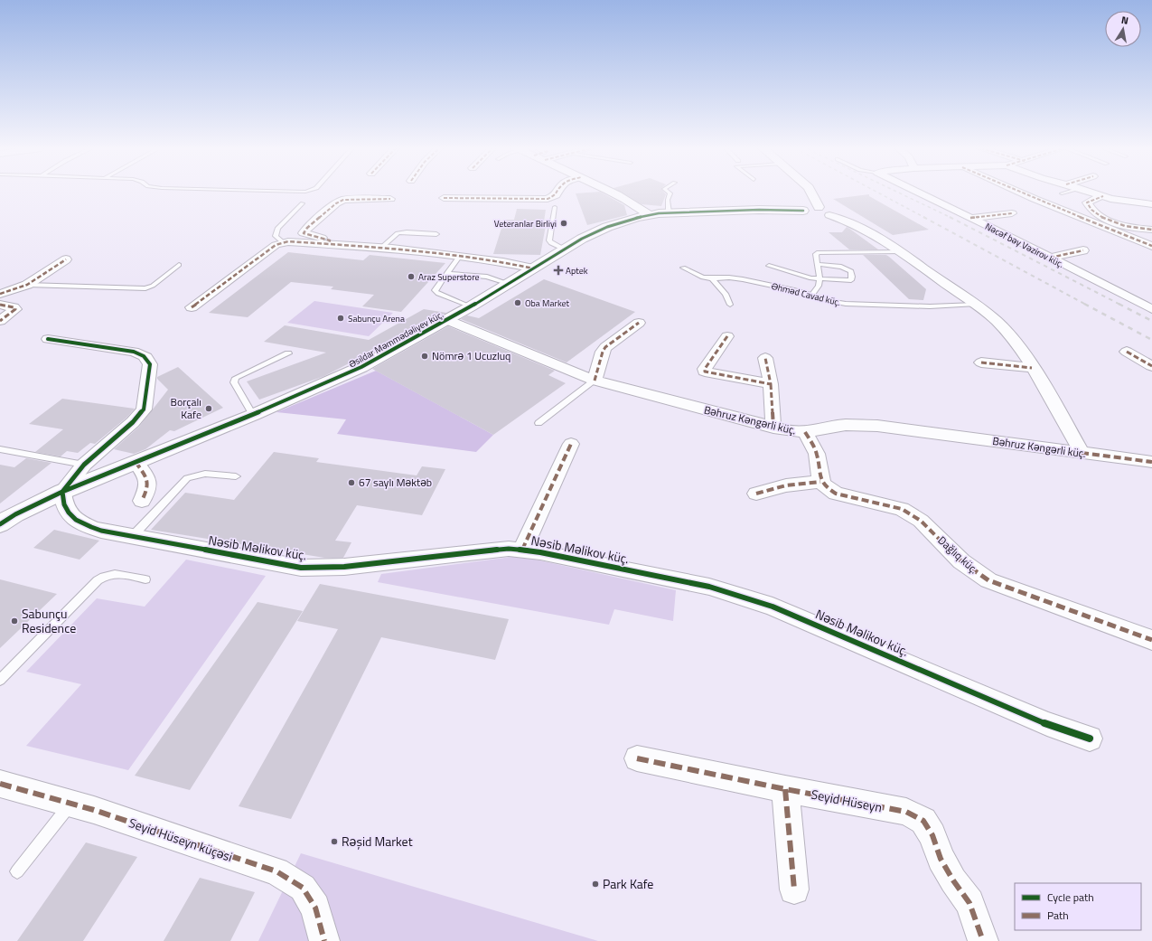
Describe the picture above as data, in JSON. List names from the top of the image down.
{
  "streets": {
    "street": [
      "Nəcəf bəy Vəzirov küç.",
      "Əsildar Məmmədəliyev küç.",
      "Bəhruz Kəngərli küç.",
      "Nəsib Məlikov küç.",
      "Dağlıq küç.",
      "Seyid Hüseyn",
      "Seyid Hüseyn küçəsi"
    ],
    "lane": ["Əhməd Cavad küç."]
  },
  "crossings": [
    ["Əsildar Məmmədəliyev küç.", "Bəhruz Kəngərli küç."],
    ["Əsildar Məmmədəliyev küç.", "Nəsib Məlikov küç."]
  ],
  "places": {
    "other": [
      "Veteranlar Birliyi",
      "Araz Superstore",
      "Oba Market",
      "Sabunçu Arena",
      "Nömrə 1 Ucuzluq",
      "Borçalı Kafe",
      "67 saylı Məktəb",
      "Sabunçu Residence",
      "Rəşid Market",
      "Park Kafe"
    ],
    "health": ["Aptek"]
  },
  "legend": ["Cycle path", "Path"],
  "north": "top"
}
